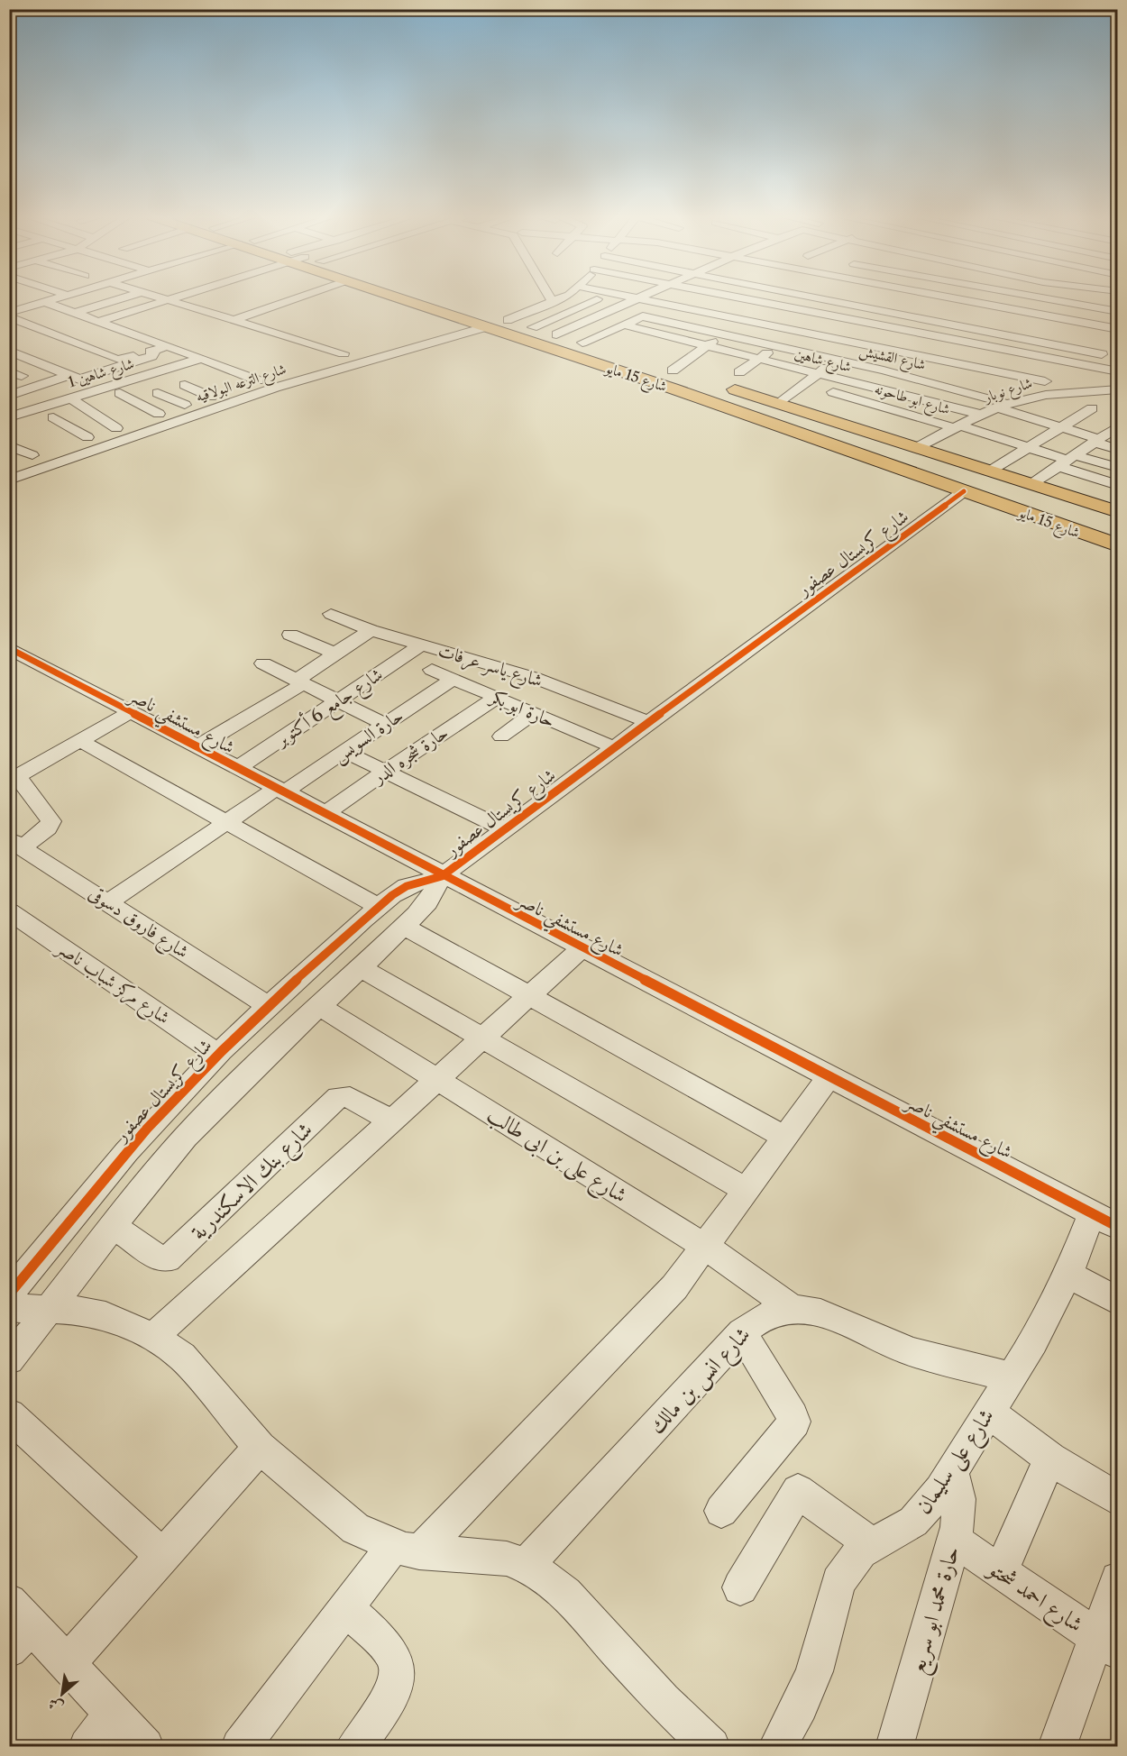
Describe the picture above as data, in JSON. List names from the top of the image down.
{
  "streets": {
    "main road": ["شارع 15 مايو"],
    "street": [
      "شارع القشيش",
      "شارع شاهين",
      "شارع شاهين 1",
      "شارع الترعه البولاقيه",
      "شارع نوبار",
      "شارع ابو طاحونه",
      "شارع كريستال عصفور",
      "شارع ياسر عرفات",
      "شارع جامع 6 أكتوبر",
      "حارة ابو بكر",
      "شارع مستشفي ناصر",
      "حارة السويس",
      "حارة شجره الدر",
      "شارع فاروق دسوقى",
      "شارع مركز شباب ناصر",
      "شارع على بن ابى طالب",
      "شارع بنك الاسكندرية",
      "شارع انس بن مالك",
      "شارع على سليمان",
      "شارع احمد شحتو",
      "حارة محمد ابو سريع"
    ]
  },
  "crossings": [
    ["شارع القشيش", "شارع شاهين"],
    ["شارع القشيش", "شارع نوبار"],
    ["شارع شاهين", "شارع نوبار"],
    ["شارع 15 مايو", "شارع الترعه البولاقيه"],
    ["شارع 15 مايو", "شارع نوبار"],
    ["شارع 15 مايو", "شارع كريستال عصفور"],
    ["شارع نوبار", "شارع ابو طاحونه"],
    ["شارع كريستال عصفور", "شارع ياسر عرفات"],
    ["شارع كريستال عصفور", "حارة ابو بكر"],
    ["شارع كريستال عصفور", "شارع مستشفي ناصر"],
    ["شارع كريستال عصفور", "شارع فاروق دسوقى"],
    ["شارع كريستال عصفور", "شارع مركز شباب ناصر"],
    ["شارع كريستال عصفور", "شارع على بن ابى طالب"],
    ["شارع كريستال عصفور", "شارع بنك الاسكندرية"],
    ["شارع ياسر عرفات", "شارع جامع 6 أكتوبر"],
    ["شارع جامع 6 أكتوبر", "شارع مستشفي ناصر"],
    ["حارة ابو بكر", "حارة السويس"],
    ["حارة ابو بكر", "حارة شجره الدر"],
    ["شارع مستشفي ناصر", "حارة السويس"],
    ["شارع مستشفي ناصر", "حارة شجره الدر"],
    ["شارع مستشفي ناصر", "شارع على سليمان"],
    ["حارة السويس", "شارع فاروق دسوقى"],
    ["شارع على بن ابى طالب", "شارع انس بن مالك"],
    ["شارع انس بن مالك", "شارع على سليمان"],
    ["شارع على سليمان", "حارة محمد ابو سريع"],
    ["شارع احمد شحتو", "حارة محمد ابو سريع"]
  ],
  "north": "bottom left"
}
